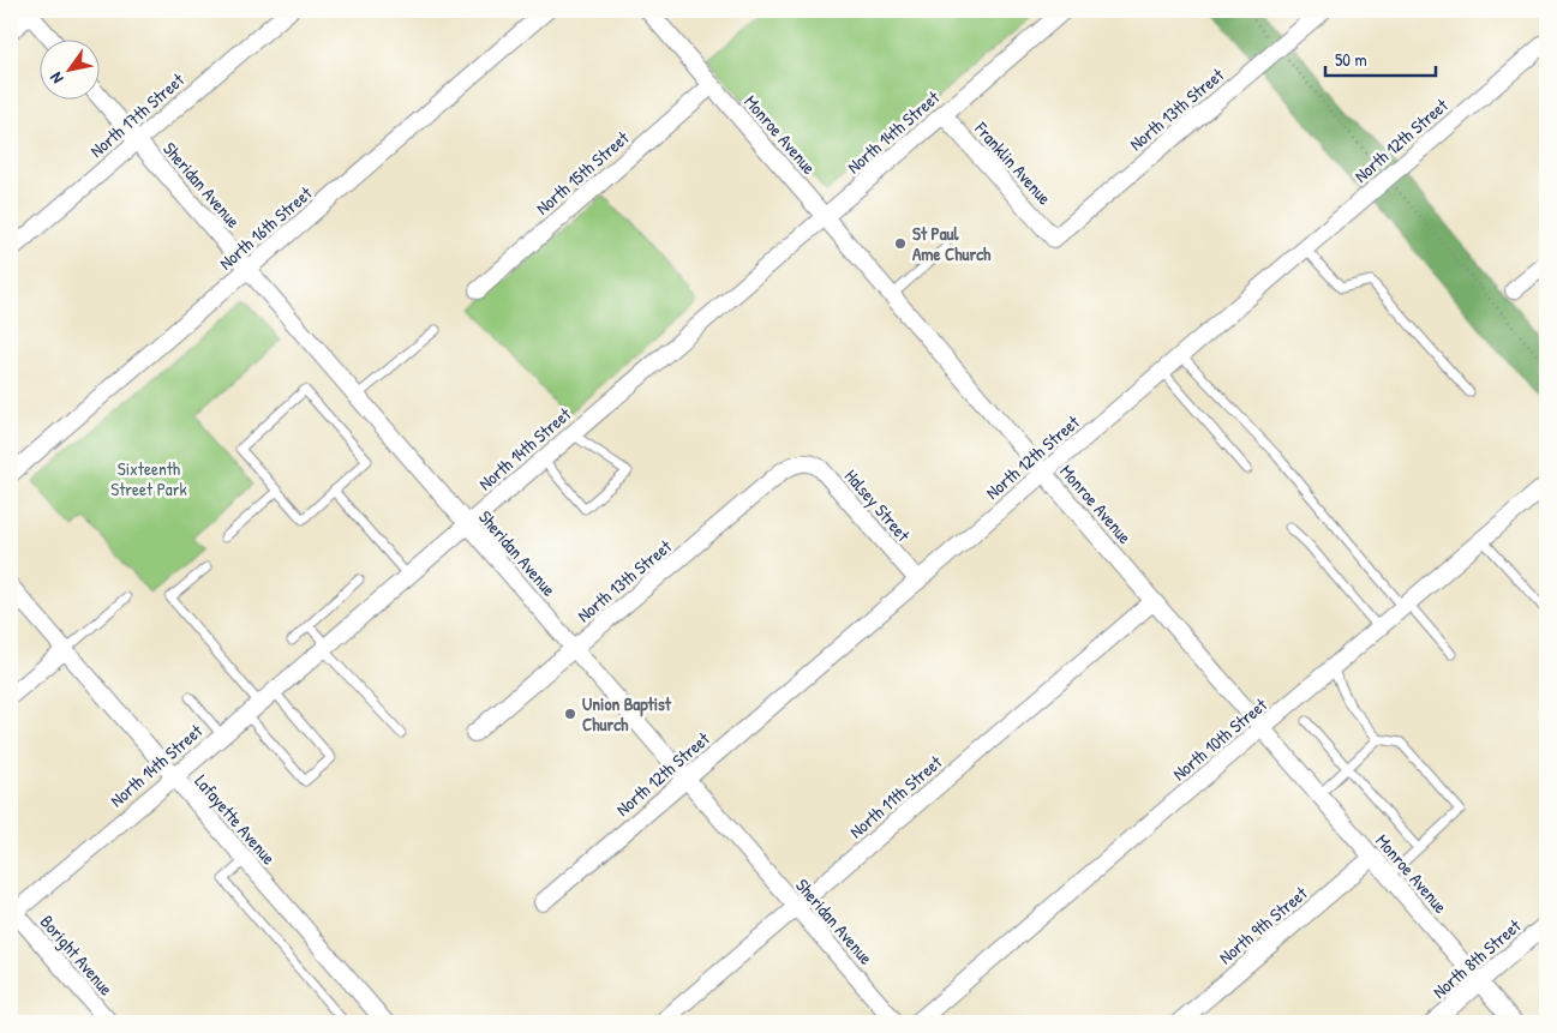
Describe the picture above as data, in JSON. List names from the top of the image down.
{
  "streets": {
    "street": [
      "North 13th Street",
      "North 17th Street",
      "North 14th Street",
      "Monroe Avenue",
      "North 12th Street",
      "Franklin Avenue",
      "North 15th Street",
      "Sheridan Avenue",
      "North 16th Street",
      "Halsey Street",
      "North 10th Street",
      "North 11th Street",
      "Lafayette Avenue",
      "North 9th Street",
      "Boright Avenue",
      "North 8th Street"
    ]
  },
  "crossings": [
    ["North 13th Street", "Franklin Avenue"],
    ["North 13th Street", "Sheridan Avenue"],
    ["North 13th Street", "Halsey Street"],
    ["North 17th Street", "Sheridan Avenue"],
    ["North 14th Street", "Monroe Avenue"],
    ["North 14th Street", "Franklin Avenue"],
    ["North 14th Street", "Sheridan Avenue"],
    ["North 14th Street", "Lafayette Avenue"],
    ["North 14th Street", "Boright Avenue"],
    ["Monroe Avenue", "North 12th Street"],
    ["Monroe Avenue", "North 15th Street"],
    ["Monroe Avenue", "North 10th Street"],
    ["Monroe Avenue", "North 11th Street"],
    ["Monroe Avenue", "North 9th Street"],
    ["Monroe Avenue", "North 8th Street"],
    ["North 12th Street", "Sheridan Avenue"],
    ["North 12th Street", "Halsey Street"],
    ["Sheridan Avenue", "North 16th Street"],
    ["Sheridan Avenue", "North 11th Street"]
  ],
  "parks": ["Sixteenth Street Park"],
  "places": ["St Paul Ame Church", "Union Baptist Church"],
  "scale_bar": "50 m",
  "north": "bottom left"
}
